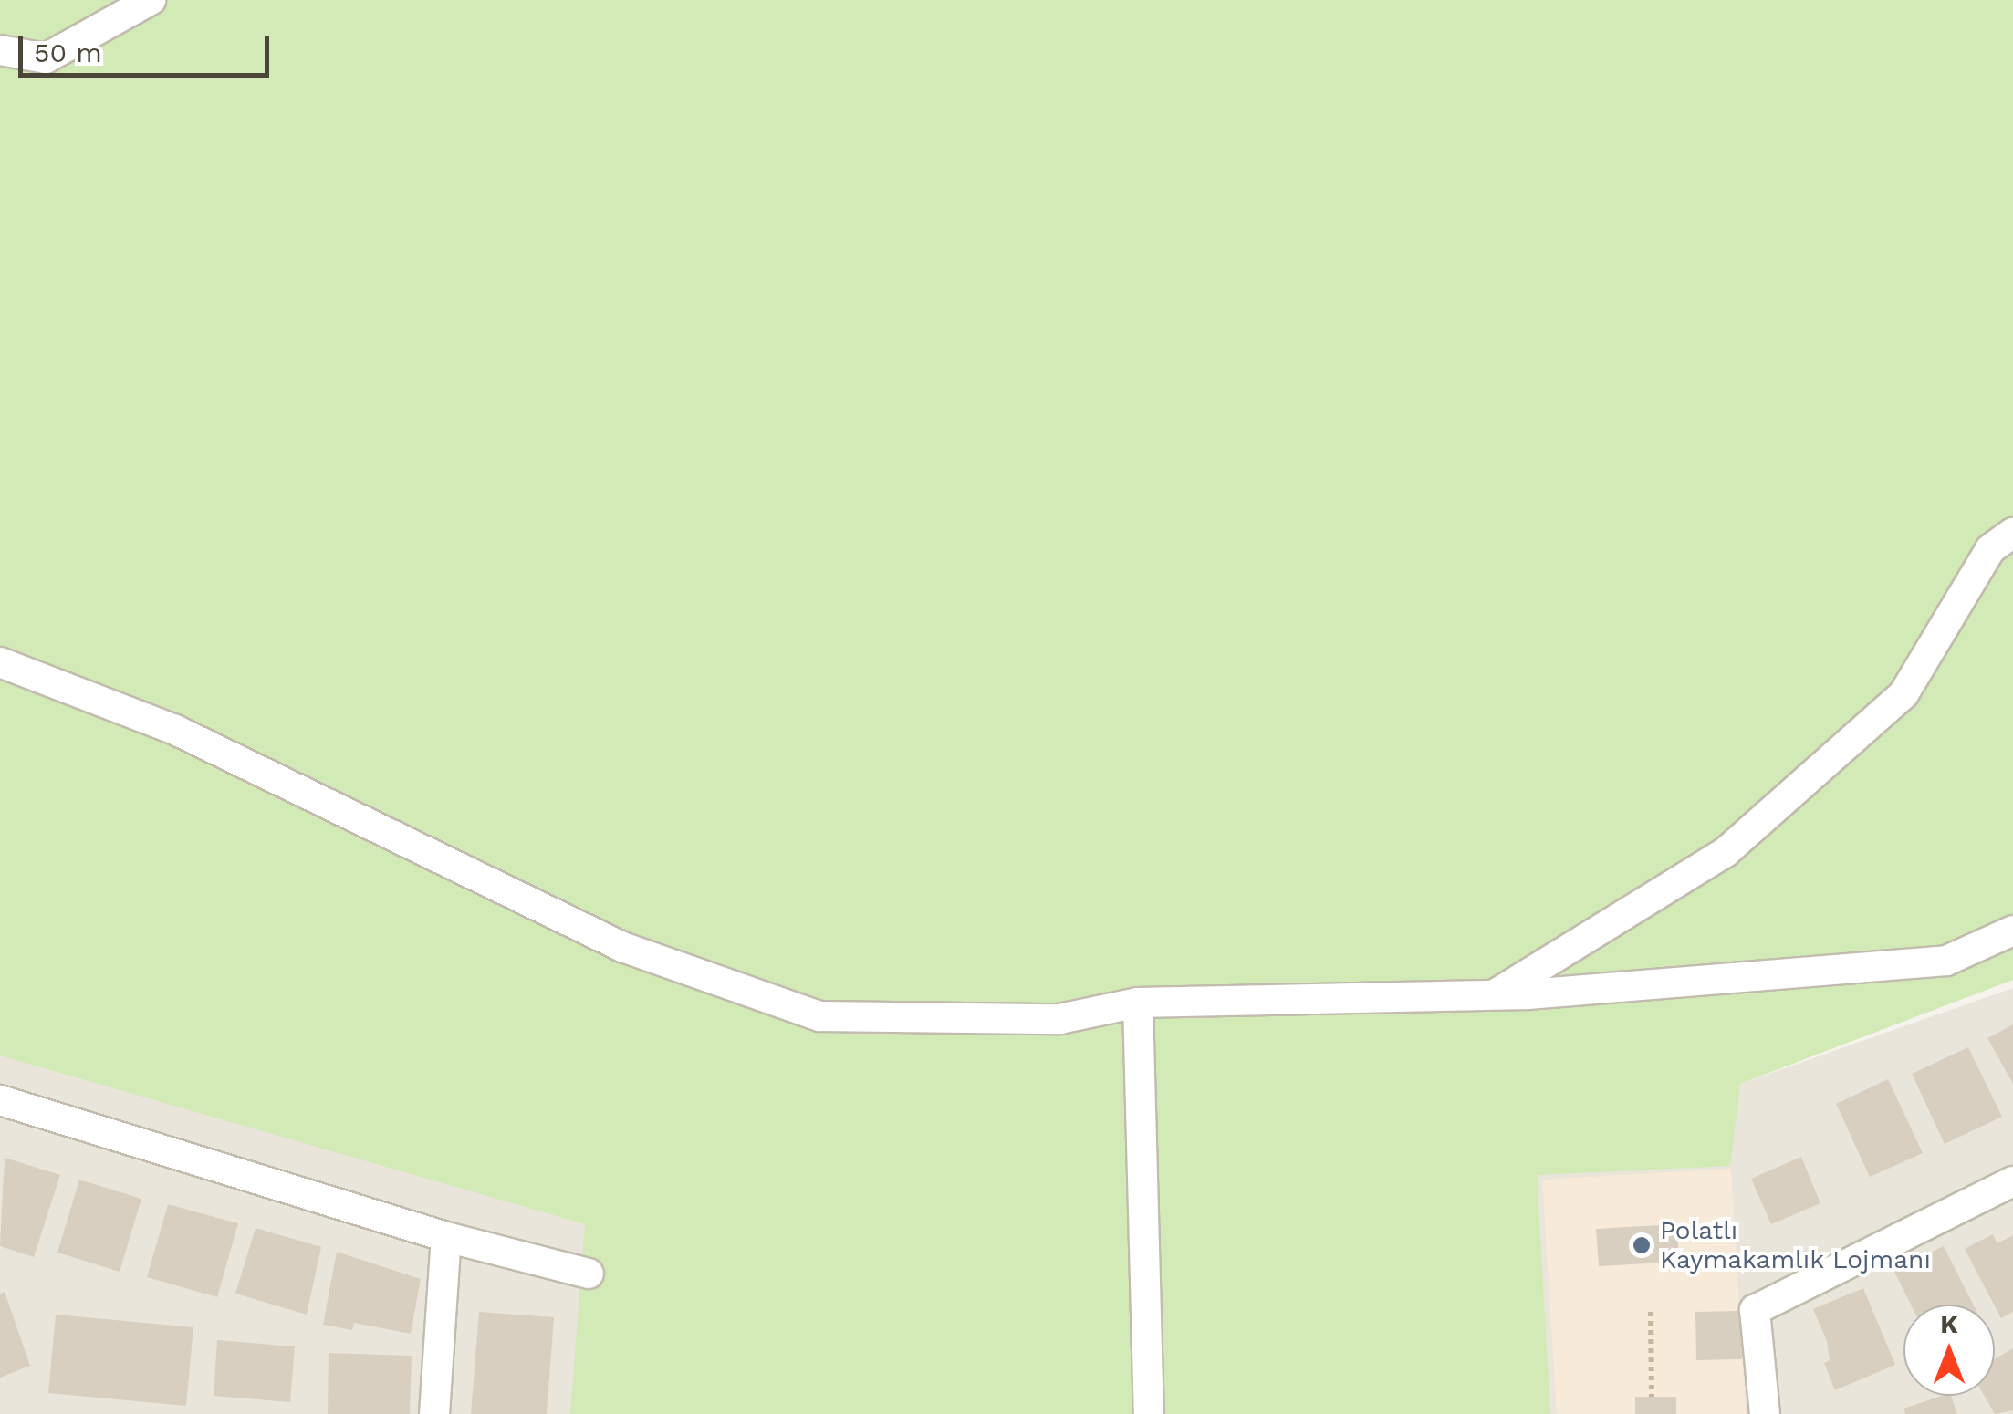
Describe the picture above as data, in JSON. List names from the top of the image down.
{
  "places": ["Polatlı Kaymakamlık Lojmanı"],
  "scale_bar": "50 m",
  "north": "top"
}
